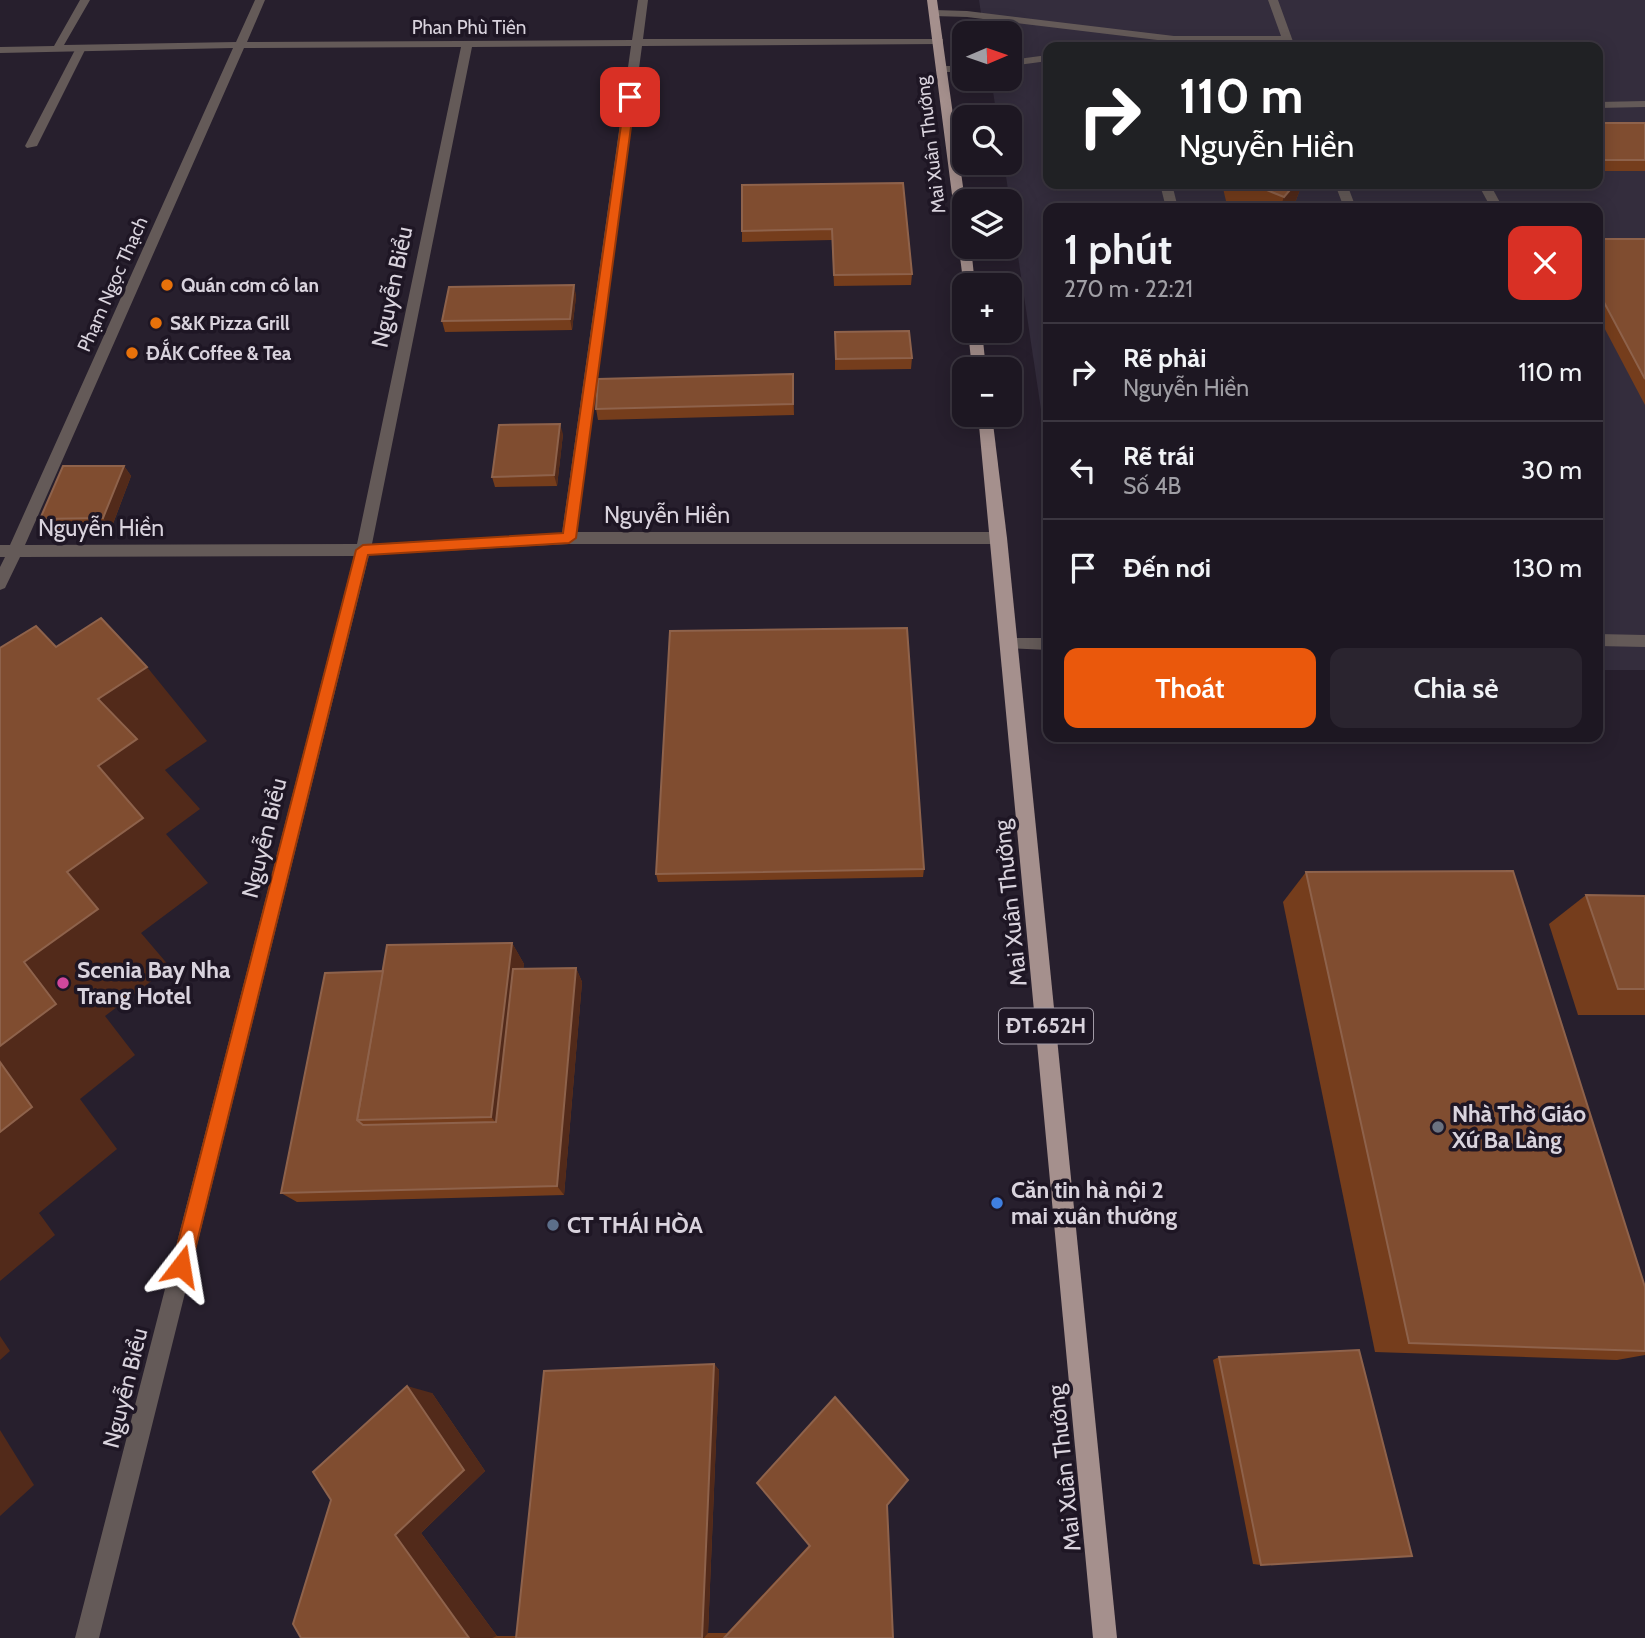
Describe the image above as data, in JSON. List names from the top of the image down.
{
  "streets": {
    "main road": ["Mai Xuân Thưởng", "ĐT.652H"],
    "street": [
      "Phan Phù Tiên",
      "Phạm Ngọc Thạch",
      "Nguyễn Biểu",
      "Nguyễn Hiền"
    ]
  },
  "crossings": [
    ["Phan Phù Tiên", "Mai Xuân Thưởng"],
    ["Phan Phù Tiên", "Phạm Ngọc Thạch"],
    ["Phan Phù Tiên", "Nguyễn Biểu"],
    ["Mai Xuân Thưởng", "Nguyễn Hiền"],
    ["Phạm Ngọc Thạch", "Nguyễn Hiền"],
    ["Nguyễn Biểu", "Nguyễn Hiền"]
  ],
  "places": [
    "Quán cơm cô lan",
    "S&K Pizza Grill",
    "ĐẮK Coffee & Tea",
    "Scenia Bay Nha Trang Hotel",
    "Nhà Thờ Giáo Xứ Ba Làng",
    "Căn tin hà nội 2 mai xuân thưởng",
    "CT THÁI HÒA"
  ],
  "north": "right",
  "page": {
    "map_buttons": ["+", "−"],
    "turn": ["110 m", "Nguyễn Hiền"],
    "heading": ["1 phút", "270 m · 22:21"],
    "list": [
      {
        "name": "Rẽ phải",
        "note": "Nguyễn Hiền",
        "value": "110 m"
      },
      {
        "name": "Rẽ trái",
        "note": "Số 4B",
        "value": "30 m"
      },
      {
        "name": "Đến nơi",
        "value": "130 m"
      }
    ],
    "buttons": ["Thoát", "Chia sẻ"]
  }
}
